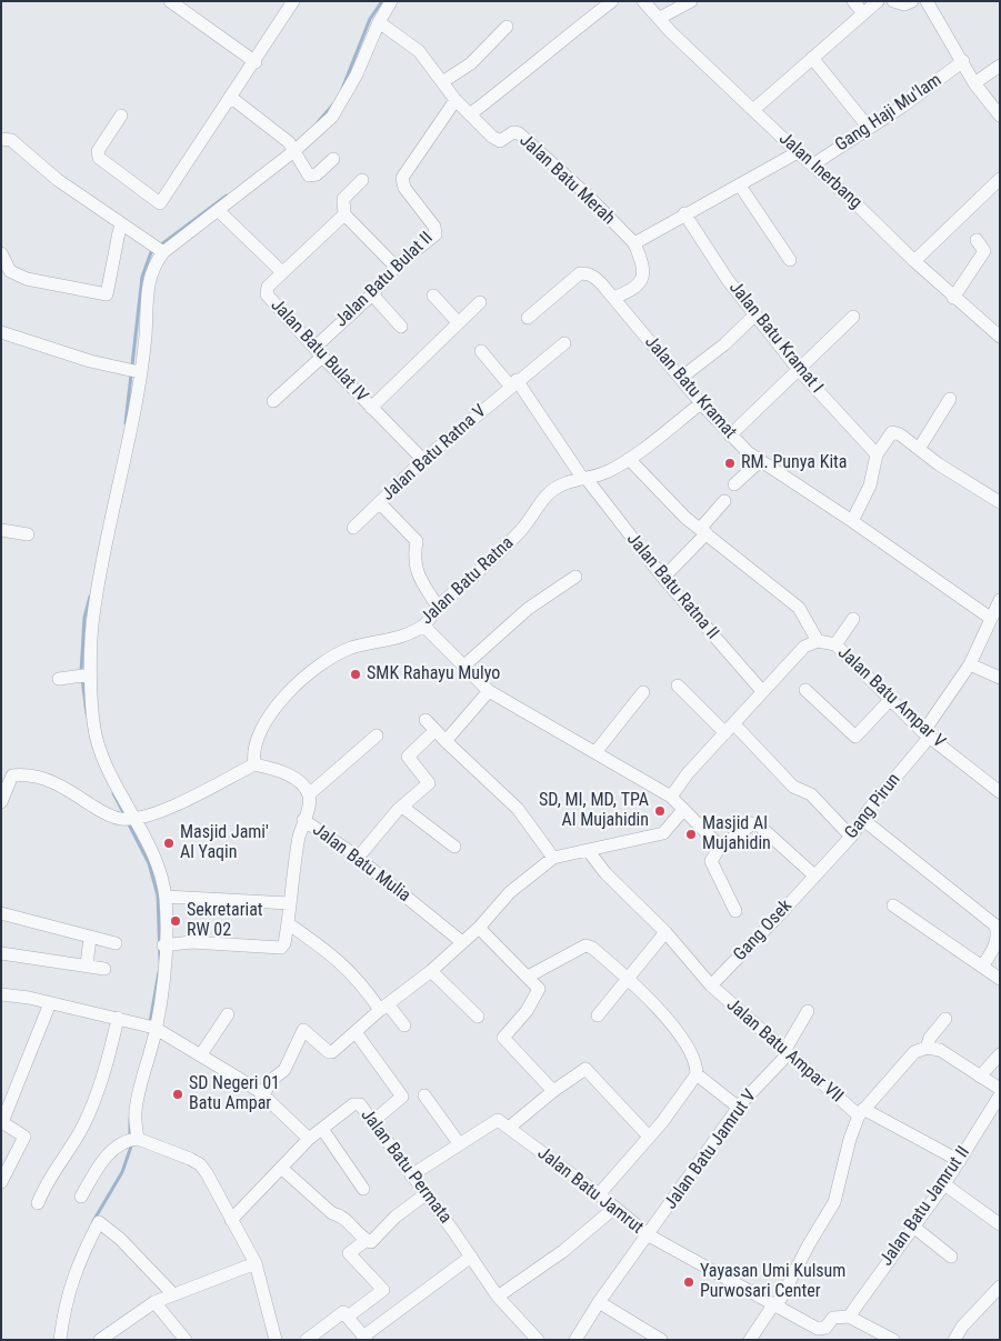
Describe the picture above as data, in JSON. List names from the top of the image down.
{
  "streets": {
    "street": [
      "Gang Haji Mu'lam",
      "Jalan Inerbang",
      "Jalan Batu Merah",
      "Jalan Batu Bulat II",
      "Jalan Batu Kramat I",
      "Jalan Batu Bulat IV",
      "Jalan Batu Kramat",
      "Jalan Batu Ratna V",
      "Jalan Batu Ratna",
      "Jalan Batu Ratna II",
      "Jalan Batu Ampar V",
      "Gang Pirun",
      "Jalan Batu Mulia",
      "Gang Osek",
      "Jalan Batu Ampar VII",
      "Jalan Batu Jamrut V",
      "Jalan Batu Permata",
      "Jalan Batu Jamrut",
      "Jalan Batu Jamrut II"
    ]
  },
  "crossings": [
    ["Gang Haji Mu'lam", "Jalan Inerbang"],
    ["Jalan Batu Merah", "Jalan Batu Bulat II"],
    ["Jalan Batu Bulat II", "Jalan Batu Bulat IV"],
    ["Jalan Batu Bulat IV", "Jalan Batu Ratna V"],
    ["Jalan Batu Kramat", "Jalan Batu Ratna"],
    ["Jalan Batu Ratna", "Jalan Batu Ratna II"],
    ["Jalan Batu Ratna II", "Jalan Batu Ampar V"],
    ["Jalan Batu Ampar V", "Gang Pirun"],
    ["Gang Pirun", "Gang Osek"],
    ["Gang Osek", "Jalan Batu Ampar VII"],
    ["Jalan Batu Ampar VII", "Jalan Batu Jamrut V"],
    ["Jalan Batu Jamrut V", "Jalan Batu Jamrut"],
    ["Jalan Batu Jamrut", "Jalan Batu Jamrut II"]
  ],
  "places": [
    "RM. Punya Kita",
    "SMK Rahayu Mulyo",
    "SD, MI, MD, TPA Al Mujahidin",
    "Masjid Al Mujahidin",
    "Masjid Jami' Al Yaqin",
    "Sekretariat RW 02",
    "SD Negeri 01 Batu Ampar",
    "Yayasan Umi Kulsum Purwosari Center"
  ]
}
